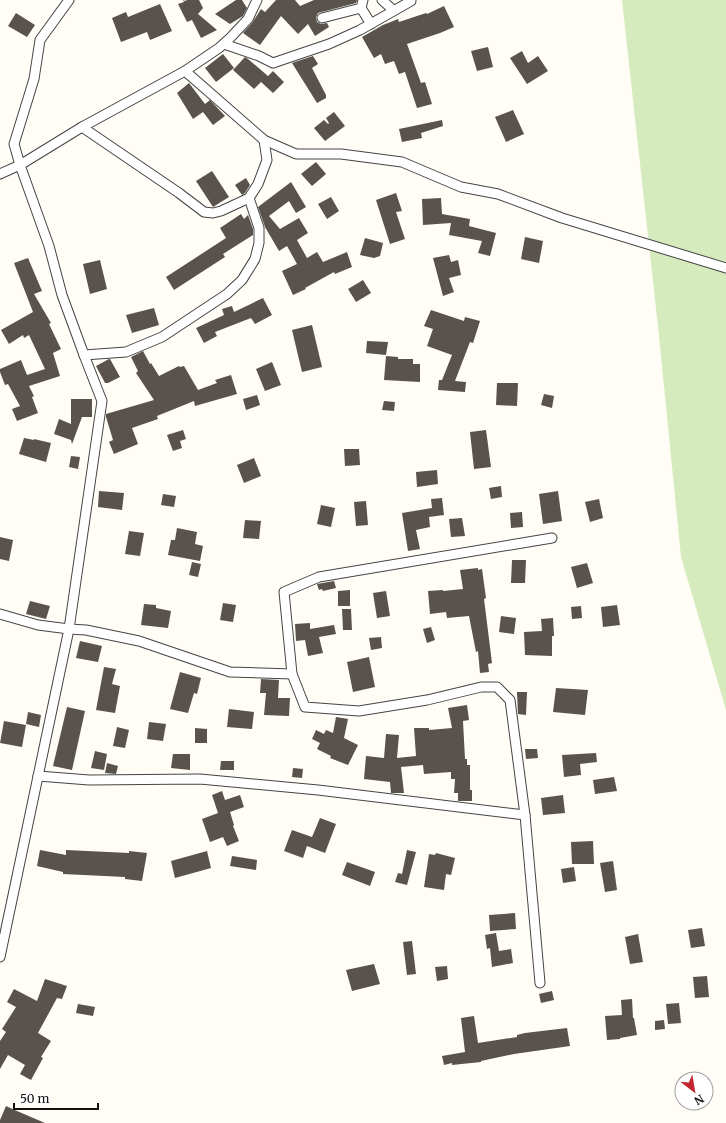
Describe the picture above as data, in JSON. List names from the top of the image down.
{
  "scale_bar": "50 m",
  "north": "bottom right"
}
